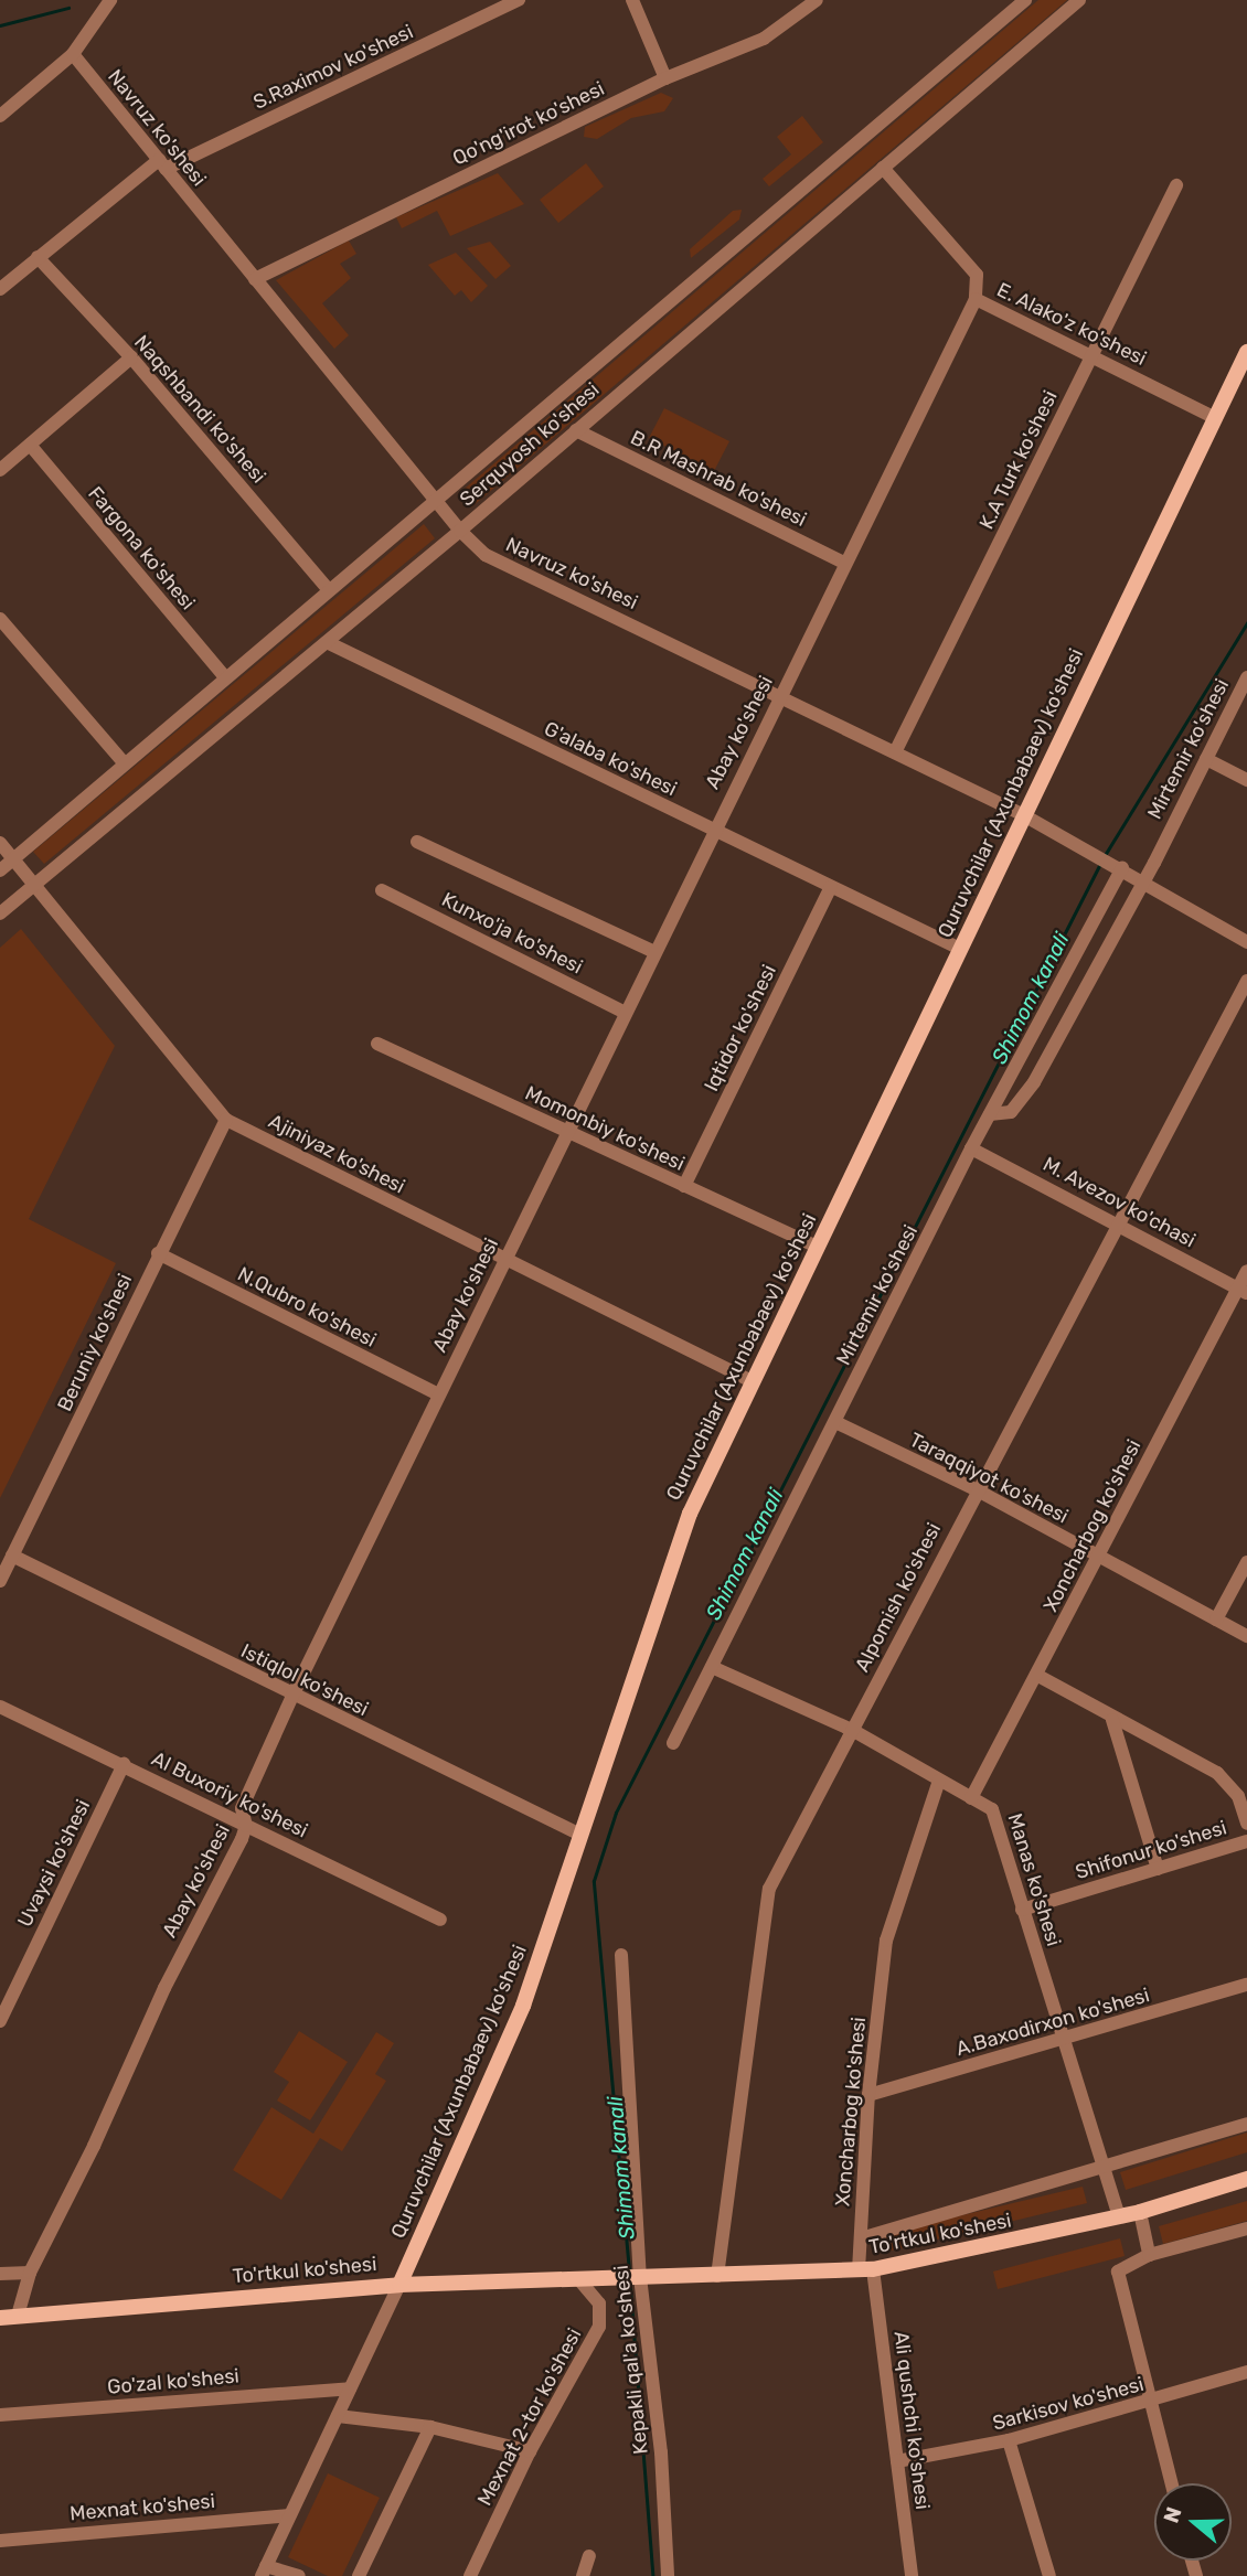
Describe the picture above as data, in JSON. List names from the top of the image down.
{
  "streets": {
    "main road": ["Quruvchilar (Axunbabaev) ko'shesi", "To'rtkul ko'shesi"],
    "street": [
      "S.Raximov ko'shesi",
      "Qo'ng'irot ko'shesi",
      "Navruz ko'shesi",
      "E. Alako'z ko'shesi",
      "Naqshbandi ko'shesi",
      "Serquyosh ko'shesi",
      "K.A Turk ko'shesi",
      "B.R Mashrab ko'shesi",
      "Fargona ko'shesi",
      "Abay ko'shesi",
      "Mirtemir ko'shesi",
      "G'alaba ko'shesi",
      "Kunxo'ja ko'shesi",
      "Iqtidor ko'shesi",
      "Momonbiy ko'shesi",
      "Ajiniyaz ko'shesi",
      "M. Avezov ko'chasi",
      "N.Qubro ko'shesi",
      "Beruniy ko'shesi",
      "Taraqqiyot ko'shesi",
      "Xoncharbog ko'shesi",
      "Alpomish ko'shesi",
      "Istiqlol ko'shesi",
      "Al Buxoriy ko'shesi",
      "Shifonur ko'shesi",
      "Uvaysi ko'shesi",
      "Manas ko'shesi",
      "A.Baxodirxon ko'shesi",
      "Kepakli qal'a ko'shesi",
      "Go'zal ko'shesi",
      "Sarkisov ko'shesi",
      "Mexnat 2-tor ko'shesi",
      "Ali qushchi ko'shesi",
      "Mexnat ko'shesi"
    ]
  },
  "crossings": [
    ["S.Raximov ko'shesi", "Navruz ko'shesi"],
    ["S.Raximov ko'shesi", "Naqshbandi ko'shesi"],
    ["Qo'ng'irot ko'shesi", "Navruz ko'shesi"],
    ["Navruz ko'shesi", "Serquyosh ko'shesi"],
    ["Navruz ko'shesi", "K.A Turk ko'shesi"],
    ["Navruz ko'shesi", "Abay ko'shesi"],
    ["Navruz ko'shesi", "Mirtemir ko'shesi"],
    ["Navruz ko'shesi", "Quruvchilar (Axunbabaev) ko'shesi"],
    ["E. Alako'z ko'shesi", "Serquyosh ko'shesi"],
    ["E. Alako'z ko'shesi", "K.A Turk ko'shesi"],
    ["E. Alako'z ko'shesi", "Abay ko'shesi"],
    ["E. Alako'z ko'shesi", "Quruvchilar (Axunbabaev) ko'shesi"],
    ["Naqshbandi ko'shesi", "Serquyosh ko'shesi"],
    ["Serquyosh ko'shesi", "B.R Mashrab ko'shesi"],
    ["Serquyosh ko'shesi", "Fargona ko'shesi"],
    ["Serquyosh ko'shesi", "G'alaba ko'shesi"],
    ["Serquyosh ko'shesi", "Ajiniyaz ko'shesi"],
    ["B.R Mashrab ko'shesi", "Abay ko'shesi"],
    ["Abay ko'shesi", "G'alaba ko'shesi"],
    ["Abay ko'shesi", "Kunxo'ja ko'shesi"],
    ["Abay ko'shesi", "Momonbiy ko'shesi"],
    ["Abay ko'shesi", "Ajiniyaz ko'shesi"],
    ["Abay ko'shesi", "N.Qubro ko'shesi"],
    ["Abay ko'shesi", "Istiqlol ko'shesi"],
    ["Abay ko'shesi", "Al Buxoriy ko'shesi"],
    ["Abay ko'shesi", "To'rtkul ko'shesi"],
    ["Mirtemir ko'shesi", "M. Avezov ko'chasi"],
    ["Mirtemir ko'shesi", "Taraqqiyot ko'shesi"],
    ["Mirtemir ko'shesi", "Manas ko'shesi"],
    ["G'alaba ko'shesi", "Quruvchilar (Axunbabaev) ko'shesi"],
    ["G'alaba ko'shesi", "Iqtidor ko'shesi"],
    ["Quruvchilar (Axunbabaev) ko'shesi", "Momonbiy ko'shesi"],
    ["Quruvchilar (Axunbabaev) ko'shesi", "Ajiniyaz ko'shesi"],
    ["Quruvchilar (Axunbabaev) ko'shesi", "Istiqlol ko'shesi"],
    ["Quruvchilar (Axunbabaev) ko'shesi", "To'rtkul ko'shesi"],
    ["Quruvchilar (Axunbabaev) ko'shesi", "Go'zal ko'shesi"],
    ["Quruvchilar (Axunbabaev) ko'shesi", "Mexnat ko'shesi"],
    ["Iqtidor ko'shesi", "Momonbiy ko'shesi"],
    ["Ajiniyaz ko'shesi", "Beruniy ko'shesi"],
    ["M. Avezov ko'chasi", "Xoncharbog ko'shesi"],
    ["M. Avezov ko'chasi", "Alpomish ko'shesi"],
    ["N.Qubro ko'shesi", "Beruniy ko'shesi"],
    ["Beruniy ko'shesi", "Istiqlol ko'shesi"],
    ["Taraqqiyot ko'shesi", "Xoncharbog ko'shesi"],
    ["Taraqqiyot ko'shesi", "Alpomish ko'shesi"],
    ["Xoncharbog ko'shesi", "Manas ko'shesi"],
    ["Xoncharbog ko'shesi", "A.Baxodirxon ko'shesi"],
    ["Xoncharbog ko'shesi", "To'rtkul ko'shesi"],
    ["Xoncharbog ko'shesi", "Ali qushchi ko'shesi"],
    ["Alpomish ko'shesi", "Manas ko'shesi"],
    ["Alpomish ko'shesi", "To'rtkul ko'shesi"],
    ["Al Buxoriy ko'shesi", "Uvaysi ko'shesi"],
    ["Shifonur ko'shesi", "Manas ko'shesi"],
    ["Manas ko'shesi", "A.Baxodirxon ko'shesi"],
    ["Manas ko'shesi", "To'rtkul ko'shesi"],
    ["To'rtkul ko'shesi", "Kepakli qal'a ko'shesi"],
    ["To'rtkul ko'shesi", "Mexnat 2-tor ko'shesi"],
    ["To'rtkul ko'shesi", "Ali qushchi ko'shesi"],
    ["Sarkisov ko'shesi", "Ali qushchi ko'shesi"]
  ],
  "water": ["Shimom kanali"],
  "north": "left"
}
